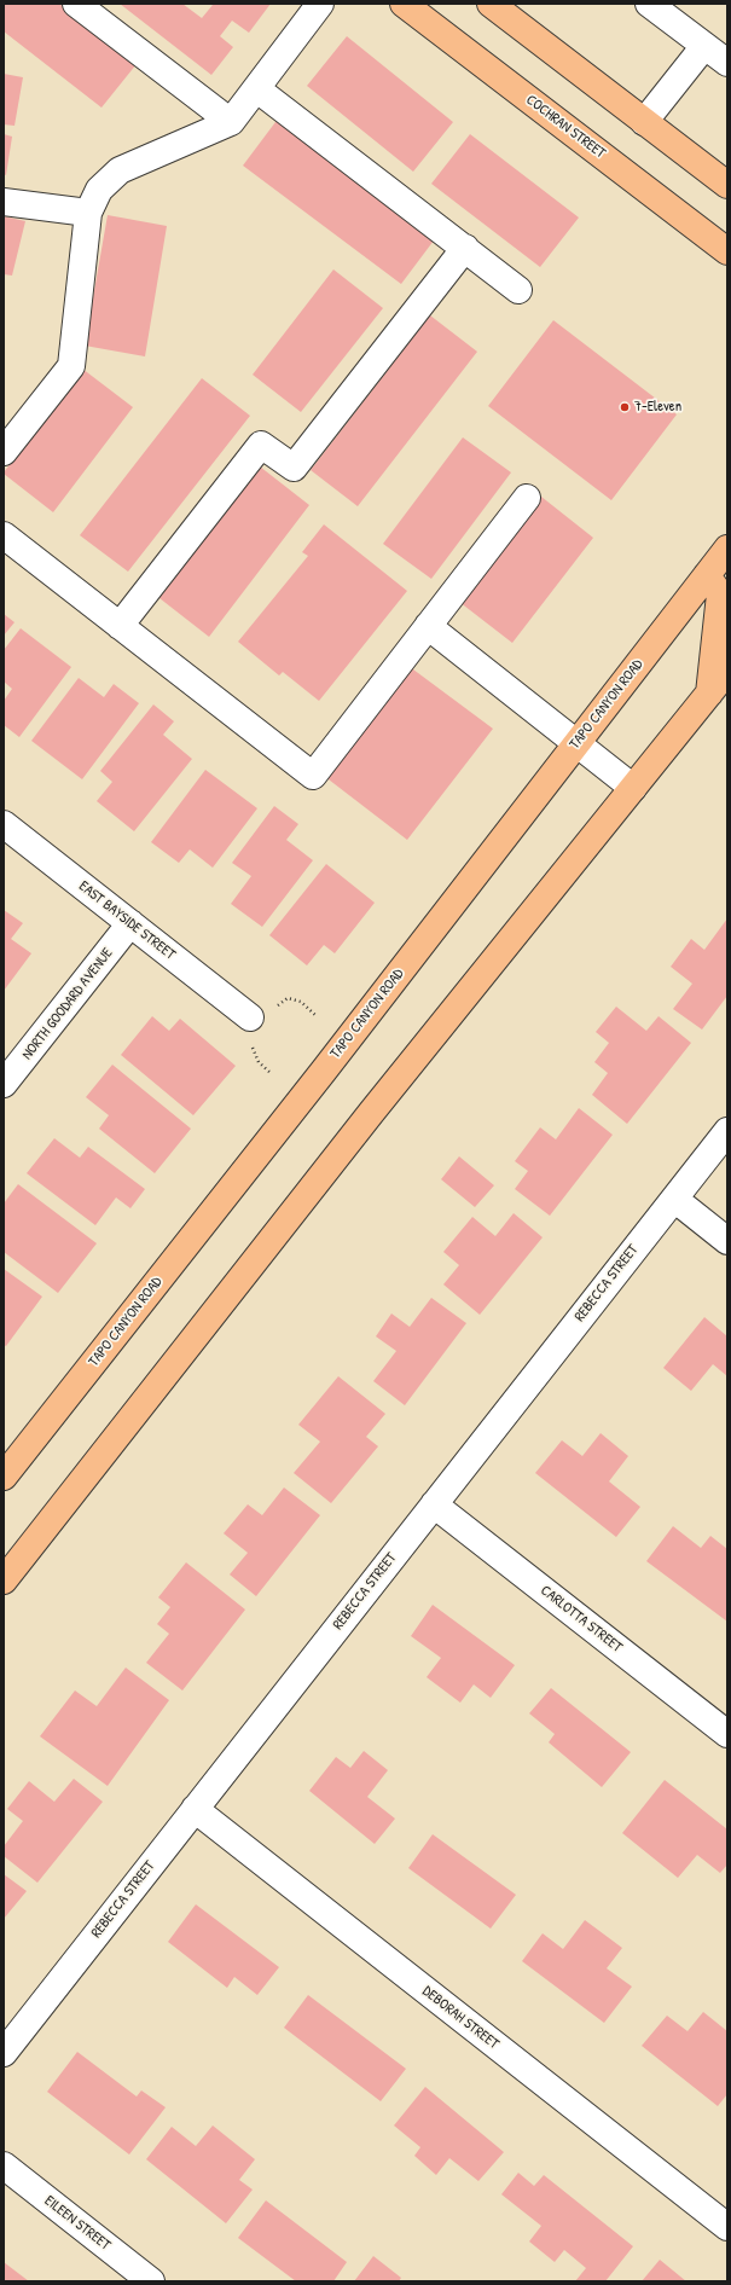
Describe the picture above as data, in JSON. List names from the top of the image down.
{
  "streets": {
    "main road": ["COCHRAN STREET", "TAPO CANYON ROAD"],
    "street": [
      "EAST BAYSIDE STREET",
      "NORTH GOODARD AVENUE",
      "REBECCA STREET",
      "CARLOTTA STREET",
      "DEBORAH STREET",
      "EILEEN STREET"
    ]
  },
  "crossings": [
    ["EAST BAYSIDE STREET", "NORTH GOODARD AVENUE"],
    ["REBECCA STREET", "CARLOTTA STREET"],
    ["REBECCA STREET", "DEBORAH STREET"]
  ],
  "places": ["7-Eleven"]
}
